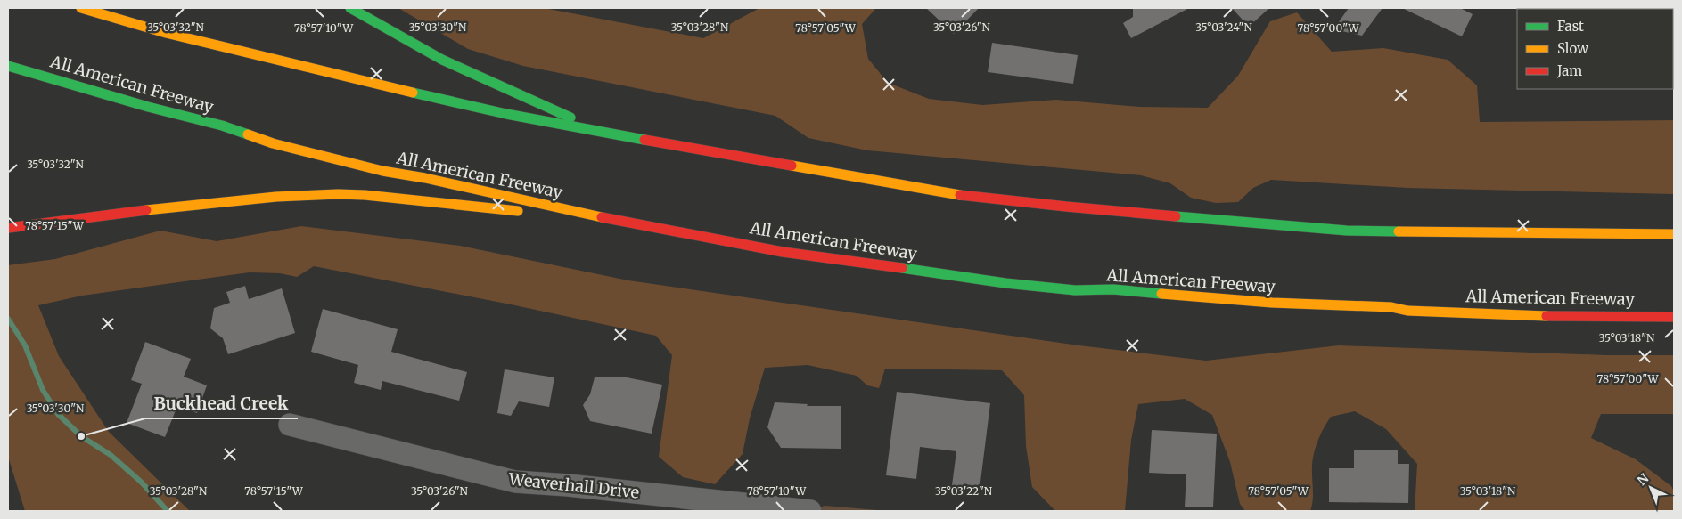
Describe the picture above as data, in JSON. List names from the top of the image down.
{
  "streets": {
    "highway": ["All American Freeway"],
    "street": ["Weaverhall Drive"]
  },
  "places": ["Buckhead Creek"],
  "legend": ["Fast", "Slow", "Jam"],
  "north": "top left",
  "coordinates": [
    "35°03'32\"N",
    "35°03'30\"N",
    "35°03'28\"N",
    "35°03'26\"N",
    "35°03'24\"N",
    "78°57'10\"W",
    "78°57'05\"W",
    "78°57'00\"W",
    "78°57'15\"W",
    "35°03'18\"N",
    "35°03'22\"N"
  ]
}
